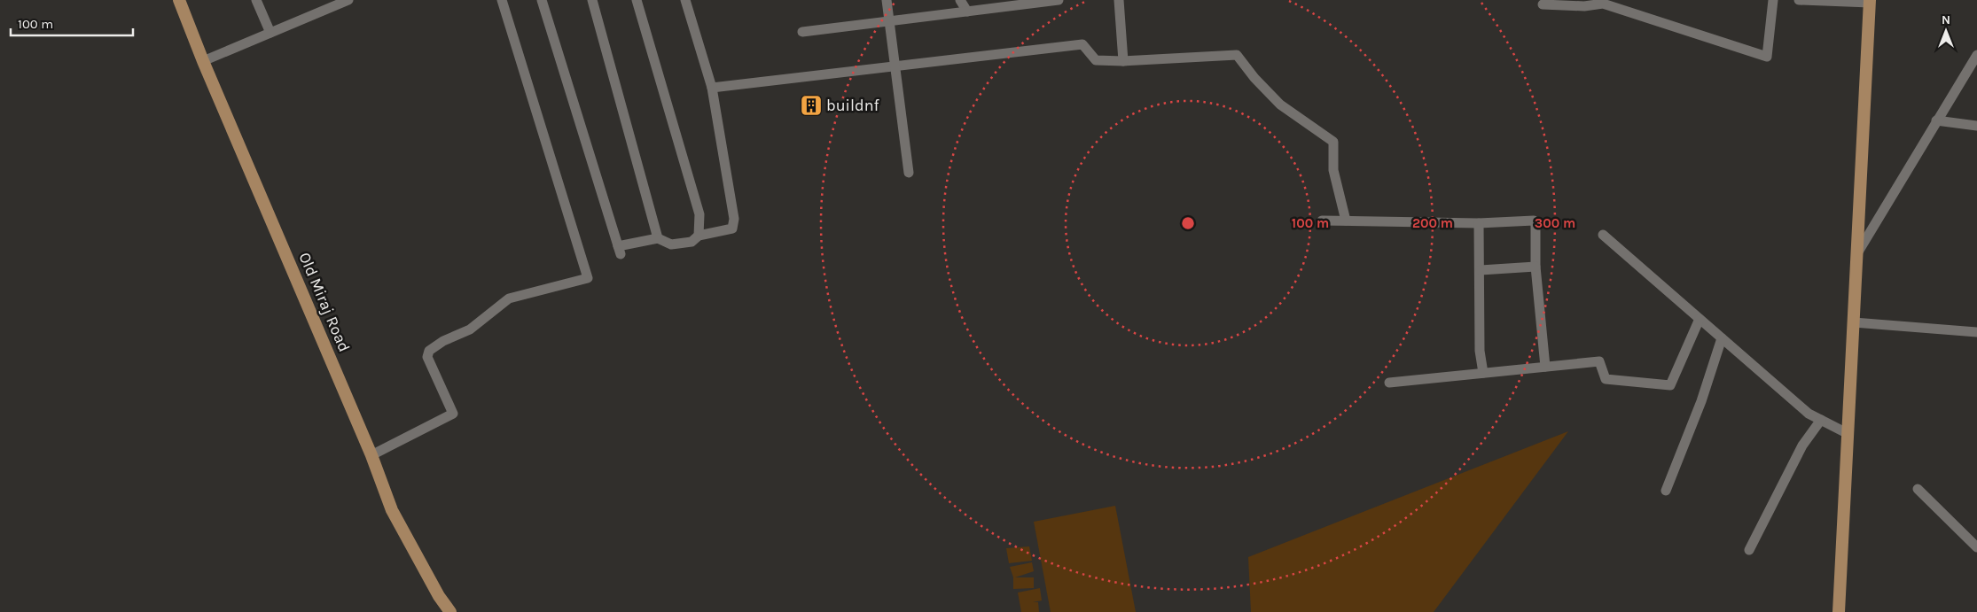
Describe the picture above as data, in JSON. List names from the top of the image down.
{
  "streets": {
    "main road": ["Old Miraj Road"]
  },
  "places": {
    "building": ["buildnf"]
  },
  "scale_bar": "100 m",
  "north": "top",
  "rings": ["100 m", "200 m", "300 m"]
}
